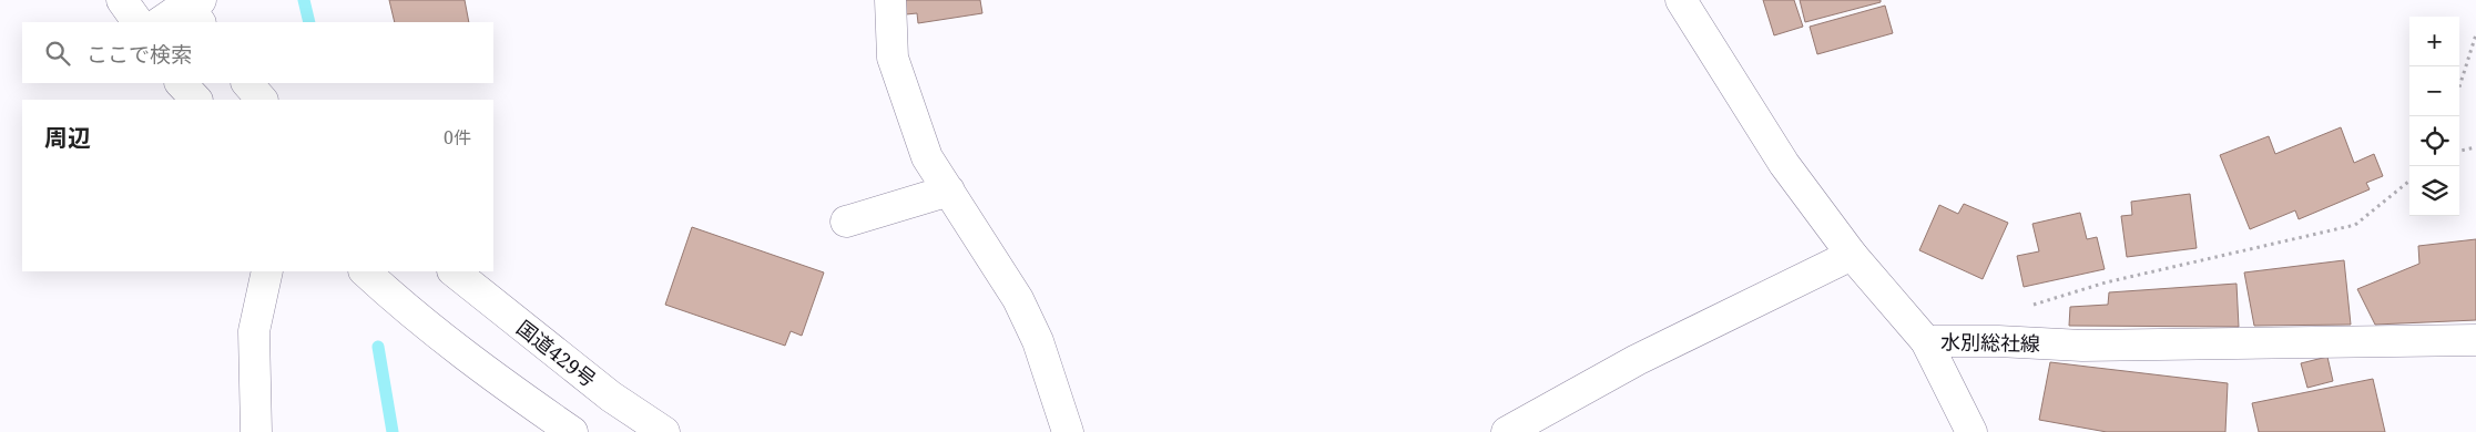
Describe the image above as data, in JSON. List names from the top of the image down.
{
  "streets": {
    "main road": ["水別総社線", "国道429号"]
  },
  "page": {
    "map_buttons": ["+", "−"],
    "search": "ここで検索",
    "heading": ["周辺", "0件"]
  }
}
